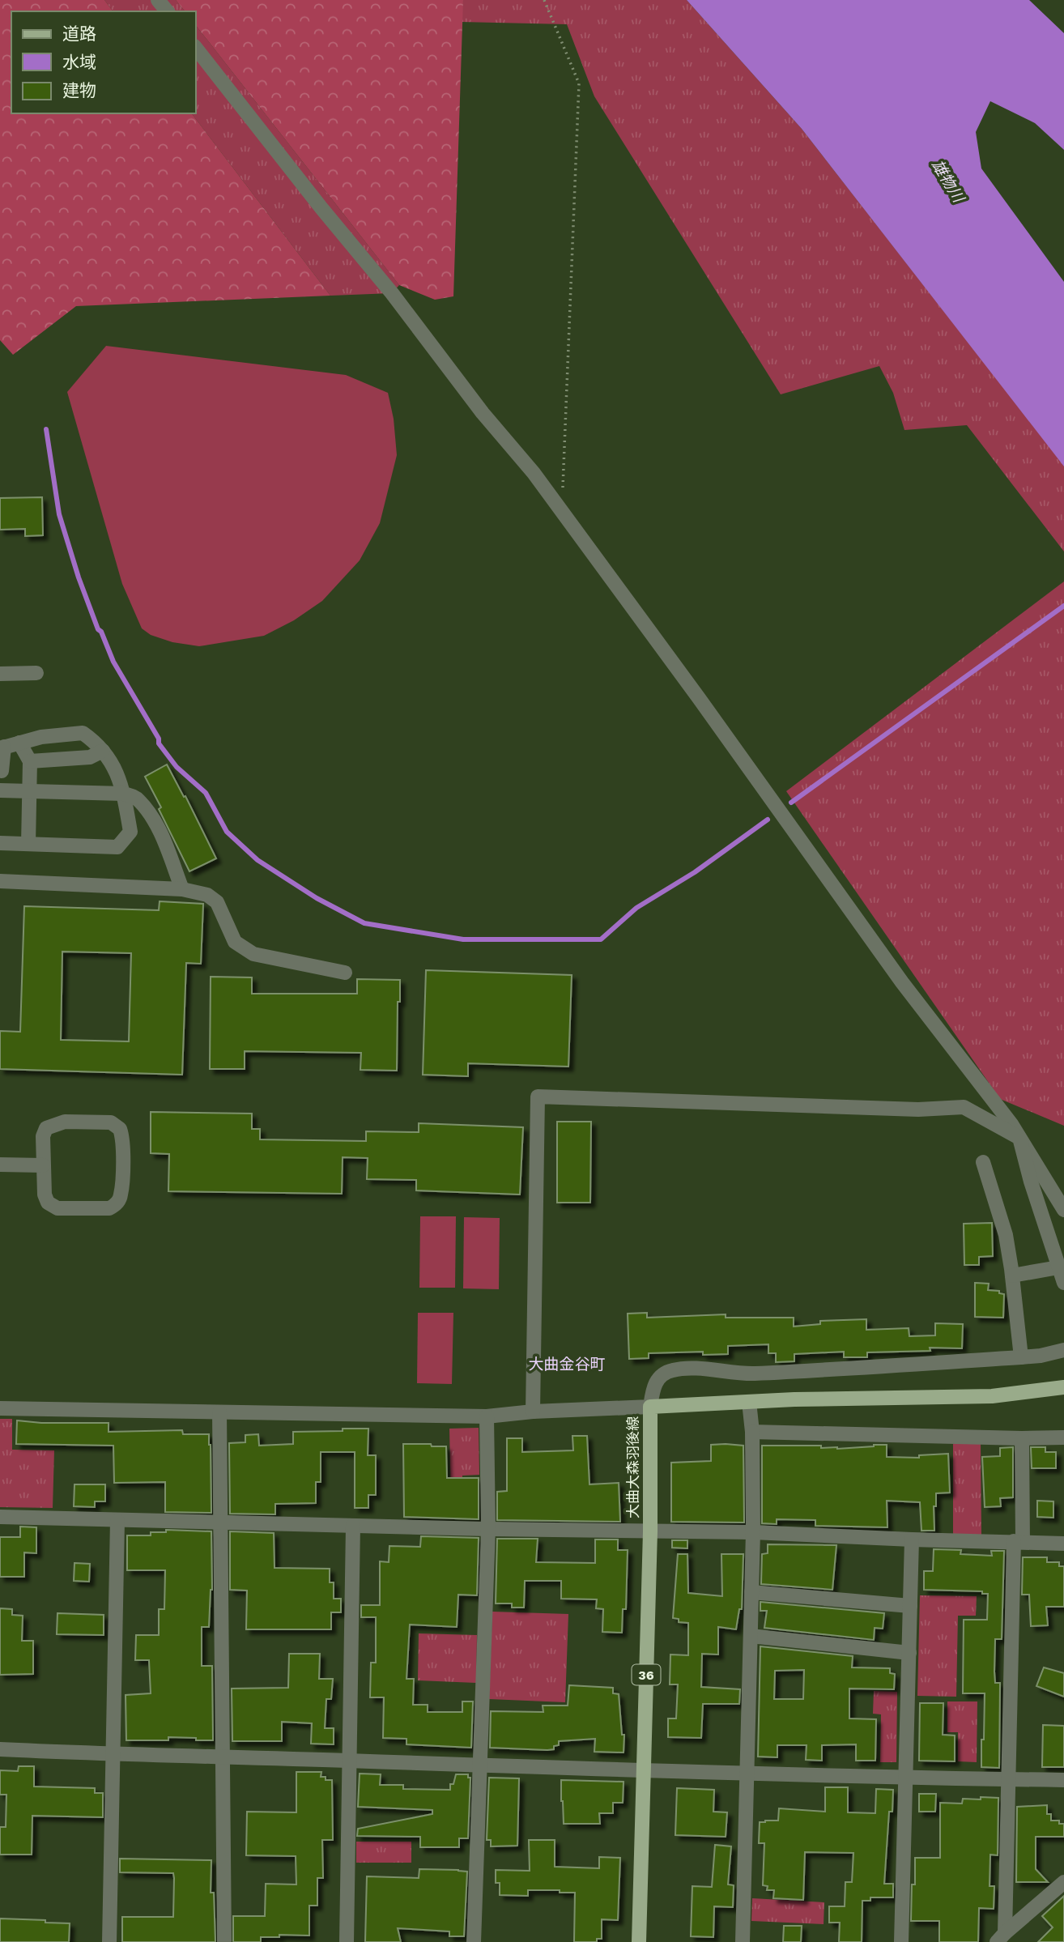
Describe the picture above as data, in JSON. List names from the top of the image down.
{
  "streets": {
    "main road": ["大曲大森羽後線", "36"]
  },
  "districts": ["大曲金谷町"],
  "water": ["雄物川"],
  "legend": ["道路", "水域", "建物"]
}
